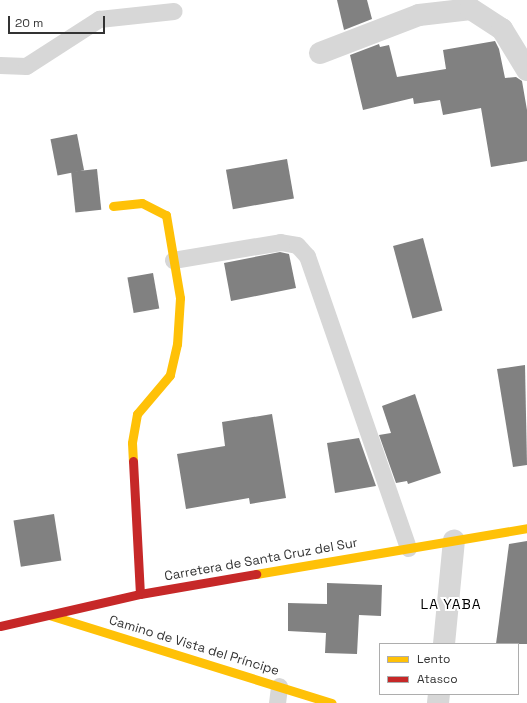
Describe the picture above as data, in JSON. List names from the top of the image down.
{
  "streets": {
    "street": ["Carretera de Santa Cruz del Sur", "Camino de Vista del Príncipe"]
  },
  "crossings": [
    ["Carretera de Santa Cruz del Sur", "Camino de Vista del Príncipe"]
  ],
  "districts": ["LA YABA"],
  "legend": ["Lento", "Atasco"],
  "scale_bar": "20 m"
}
